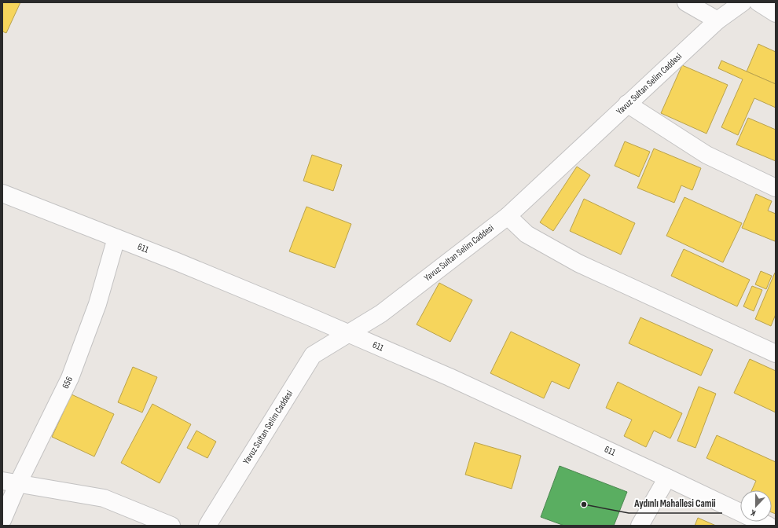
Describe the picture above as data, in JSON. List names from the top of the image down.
{
  "streets": {
    "street": ["Yavuz Sultan Selim Caddesi", "611", "656"]
  },
  "crossings": [
    ["Yavuz Sultan Selim Caddesi", "611"],
    ["611", "656"]
  ],
  "places": ["Aydınlı Mahallesi Camii"],
  "north": "bottom"
}
